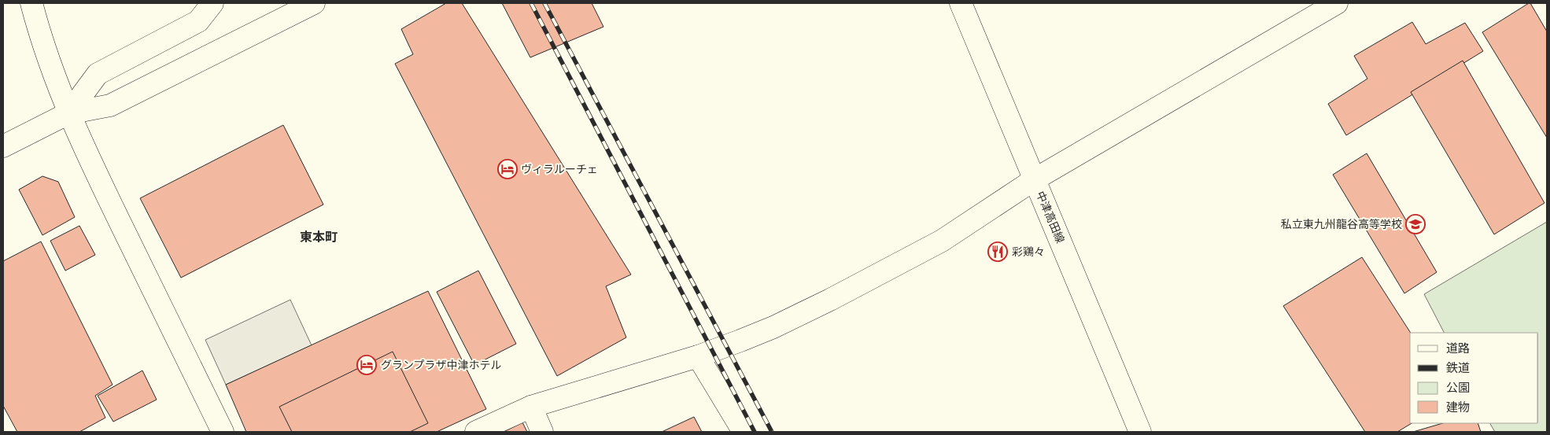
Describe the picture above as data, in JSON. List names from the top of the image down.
{
  "streets": {
    "street": ["中津高田線"]
  },
  "districts": ["東本町"],
  "places": {
    "hotel": ["ヴィラルーチェ", "グランプラザ中津ホテル"],
    "school or university": ["私立東九州龍谷高等学校"],
    "restaurant": ["彩鶏々"]
  },
  "legend": [
    "道路",
    "鉄道",
    "公園",
    "建物"
  ]
}
